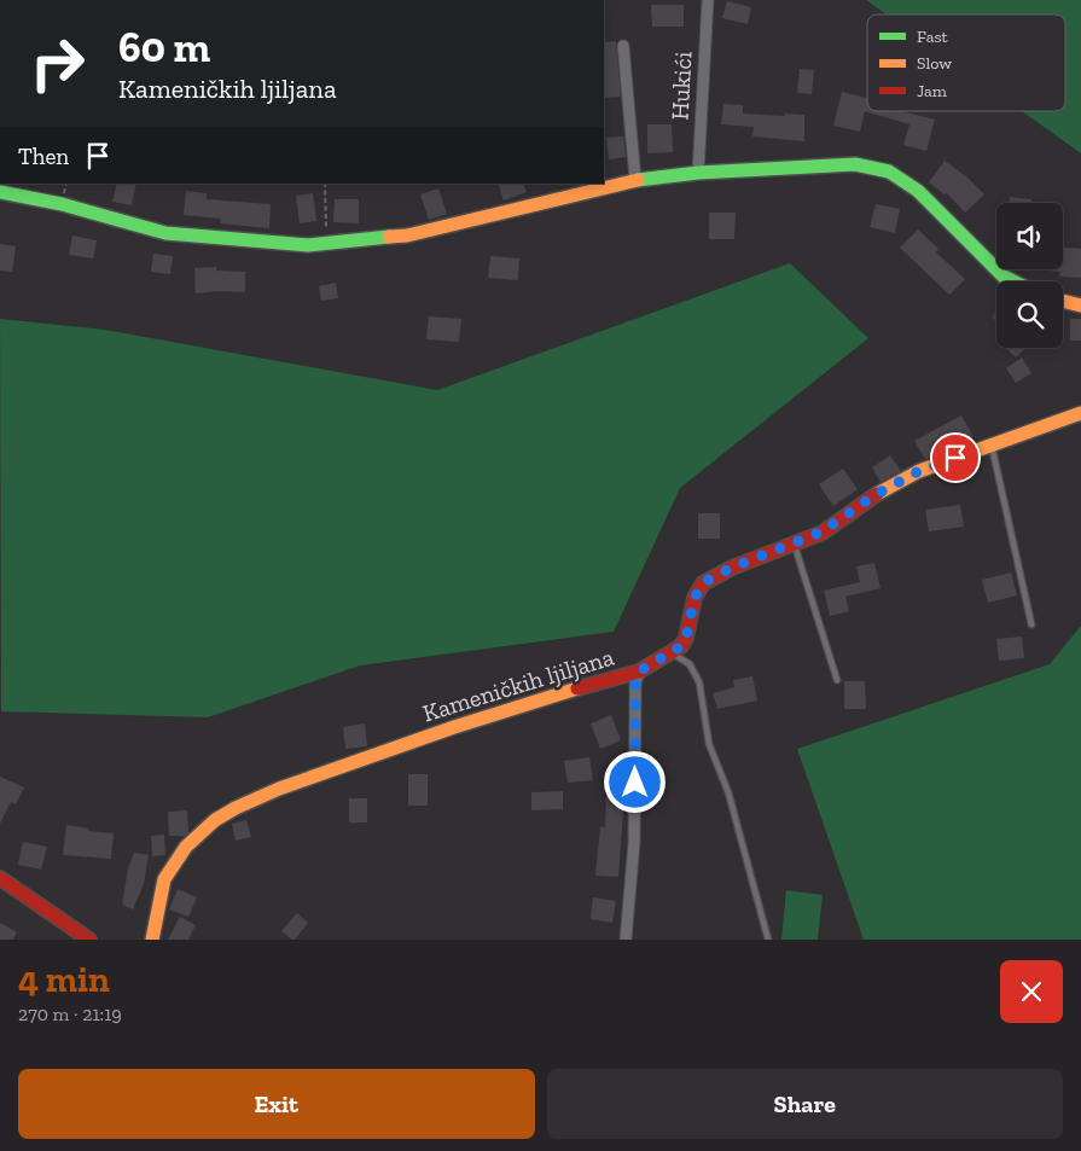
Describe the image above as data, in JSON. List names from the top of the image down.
{
  "streets": {
    "street": ["Hukići", "Kameničkih ljiljana"]
  },
  "legend": ["Fast", "Slow", "Jam"],
  "page": {
    "turn": ["60 m", "Kameničkih ljiljana"],
    "then": "Then",
    "heading": ["4 min", "270 m · 21:19"],
    "buttons": ["Exit", "Share"]
  }
}
